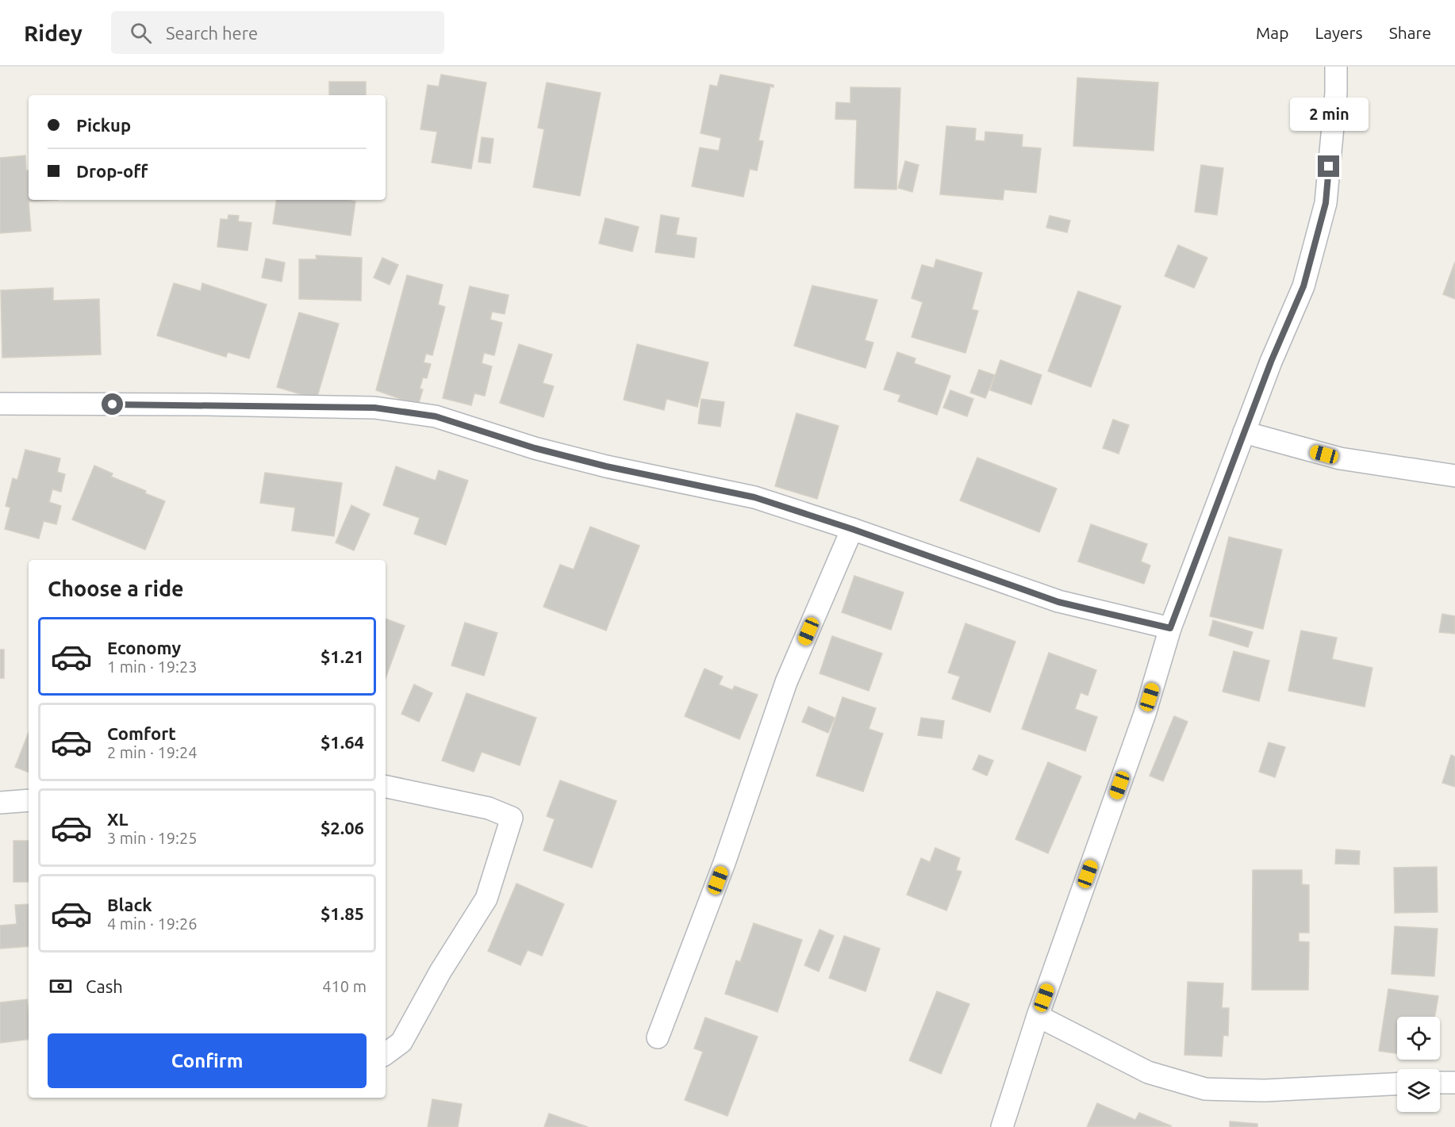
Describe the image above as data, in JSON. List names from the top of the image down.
{
  "page": {
    "header": "Ridey",
    "search": "Search here",
    "nav": ["Map", "Layers", "Share"],
    "banner": ["Pickup", "Drop-off"],
    "bubble": "2 min",
    "heading": "Choose a ride",
    "list": [
      {
        "name": "Economy",
        "note": "1 min · 19:23",
        "value": "$1.21"
      },
      {
        "name": "Comfort",
        "note": "2 min · 19:24",
        "value": "$1.64"
      },
      {
        "name": "XL",
        "note": "3 min · 19:25",
        "value": "$2.06"
      },
      {
        "name": "Black",
        "note": "4 min · 19:26",
        "value": "$1.85"
      }
    ],
    "pay": ["Cash", "410 m"],
    "buttons": "Confirm"
  }
}
